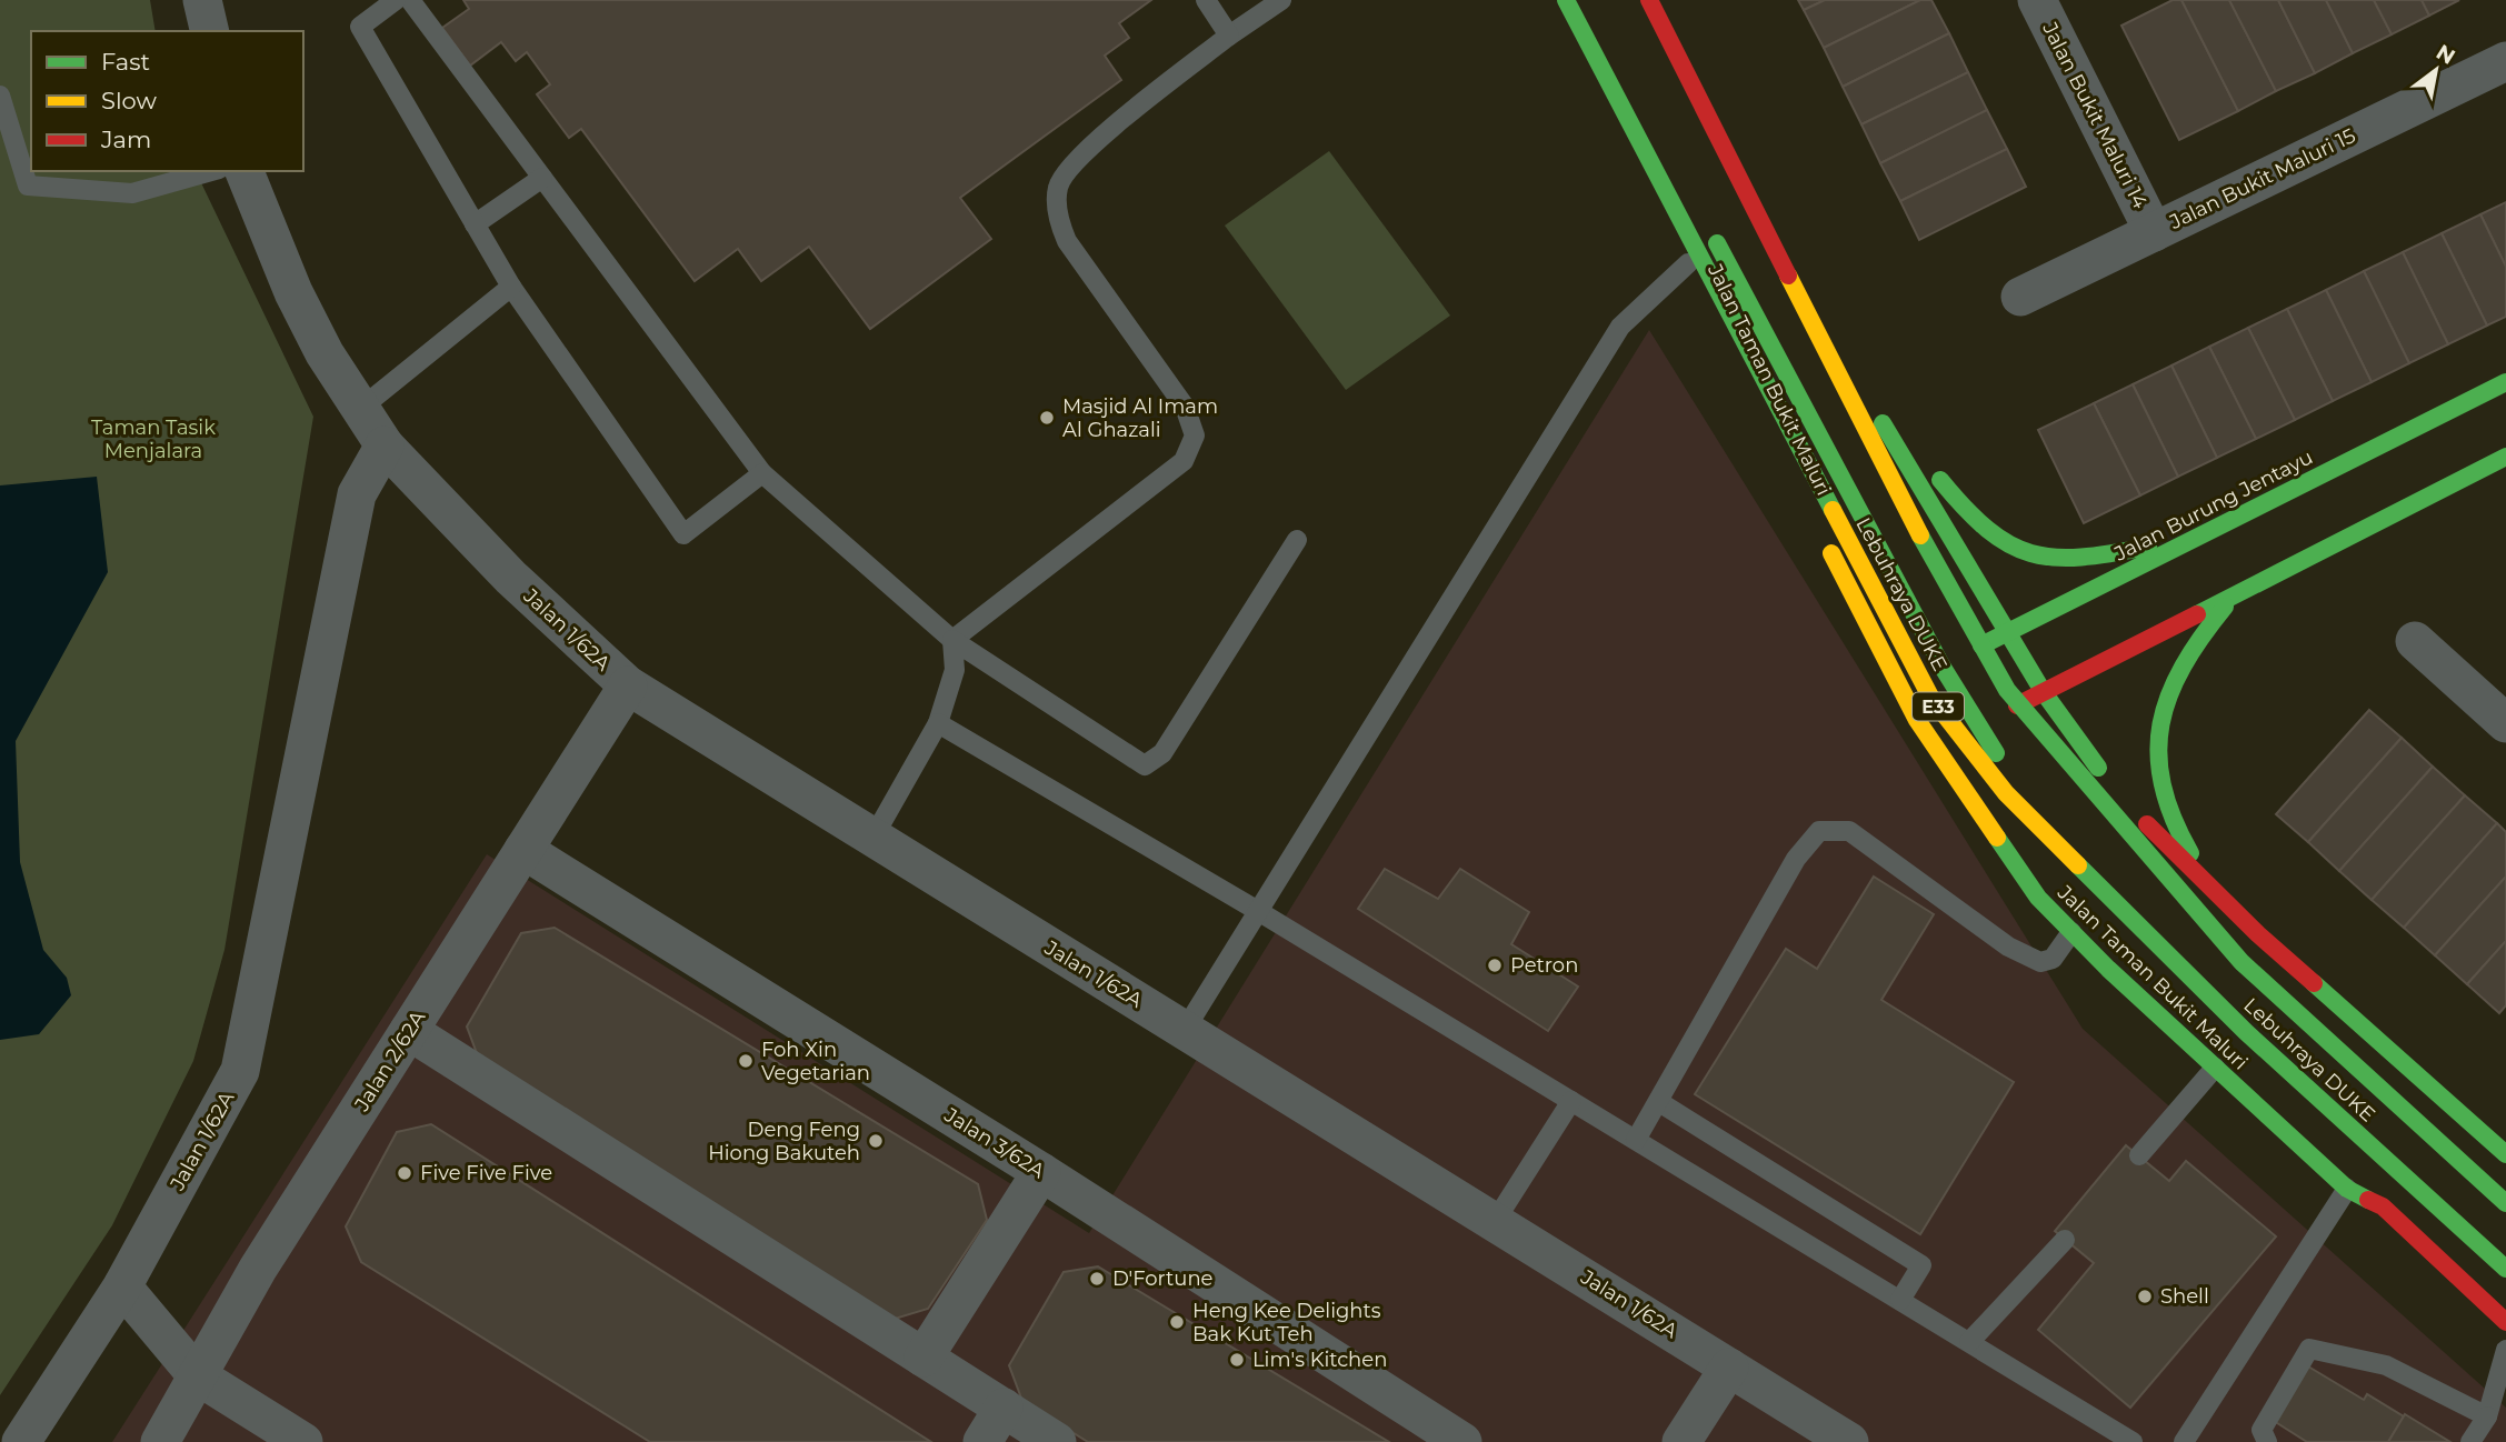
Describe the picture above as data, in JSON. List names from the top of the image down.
{
  "streets": {
    "main road": [
      "Jalan Taman Bukit Maluri",
      "Jalan Burung Jentayu",
      "Lebuhraya DUKE",
      "E33"
    ],
    "street": [
      "Jalan Bukit Maluri 14",
      "Jalan Bukit Maluri 15",
      "Jalan 1/62A",
      "Jalan 2/62A",
      "Jalan 3/62A"
    ]
  },
  "crossings": [
    ["Jalan Bukit Maluri 14", "Jalan Bukit Maluri 15"],
    ["Jalan 1/62A", "Jalan 2/62A"],
    ["Jalan 2/62A", "Jalan 3/62A"]
  ],
  "parks": ["Taman Tasik Menjalara"],
  "places": [
    "Masjid Al Imam Al Ghazali",
    "Petron",
    "Foh Xin Vegetarian",
    "Deng Feng Hiong Bakuteh",
    "Five Five Five",
    "D'Fortune",
    "Shell",
    "Heng Kee Delights Bak Kut Teh",
    "Lim's Kitchen"
  ],
  "legend": ["Fast", "Slow", "Jam"],
  "north": "top right"
}
